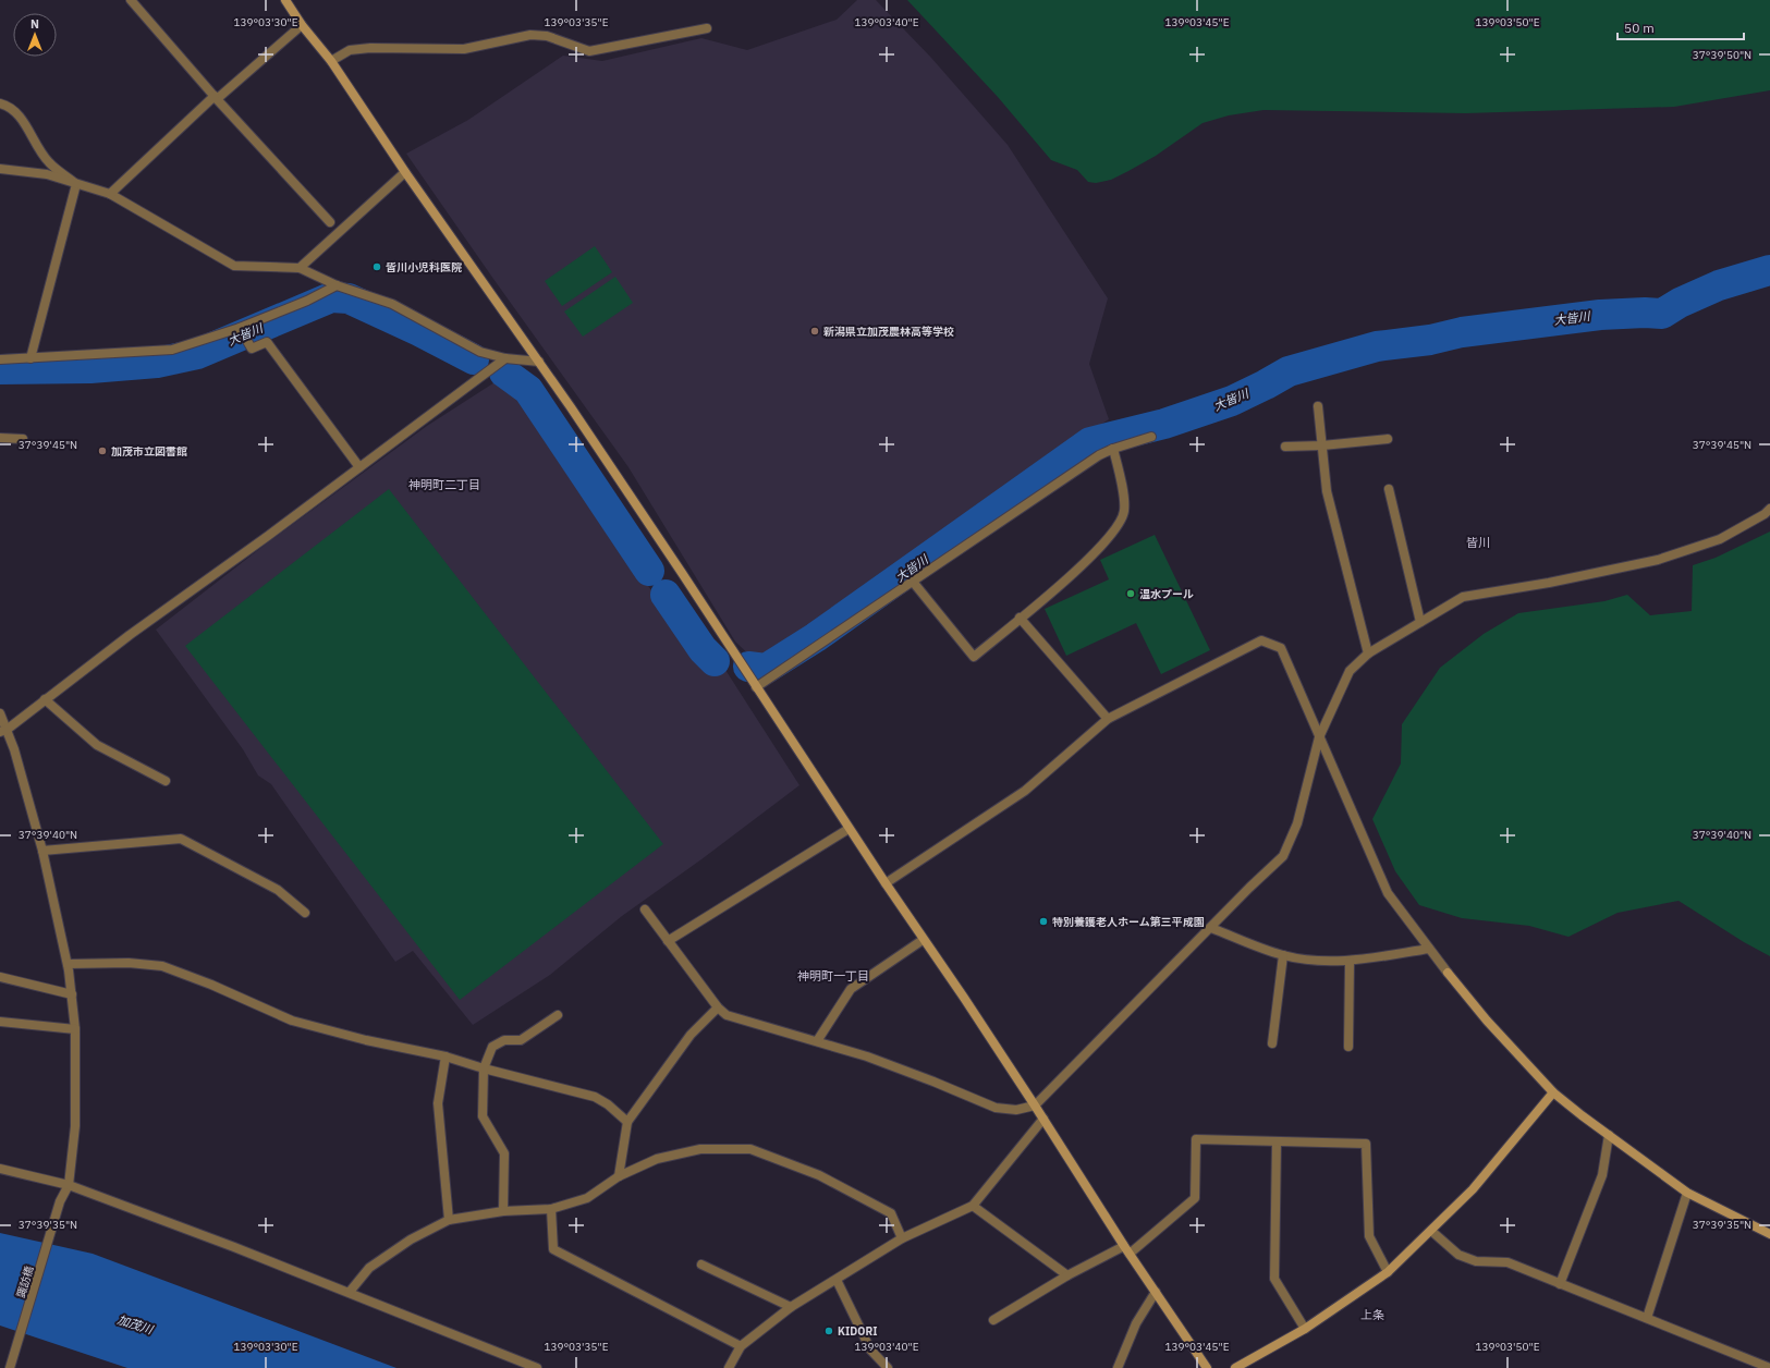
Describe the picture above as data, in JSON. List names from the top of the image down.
{
  "streets": {
    "street": ["諏訪橋"]
  },
  "districts": [
    "神明町二丁目",
    "皆川",
    "神明町一丁目",
    "上条"
  ],
  "water": ["大皆川", "加茂川"],
  "places": [
    "皆川小児科医院",
    "新潟県立加茂農林高等学校",
    "加茂市立図書館",
    "温水プール",
    "特別養護老人ホーム第三平成園",
    "KIDORI"
  ],
  "scale_bar": "50 m",
  "north": "top",
  "coordinates": [
    "139°03'30\"E",
    "139°03'35\"E",
    "139°03'40\"E",
    "139°03'45\"E",
    "139°03'50\"E",
    "37°39'50\"N",
    "37°39'45\"N",
    "37°39'40\"N",
    "37°39'35\"N"
  ]
}
